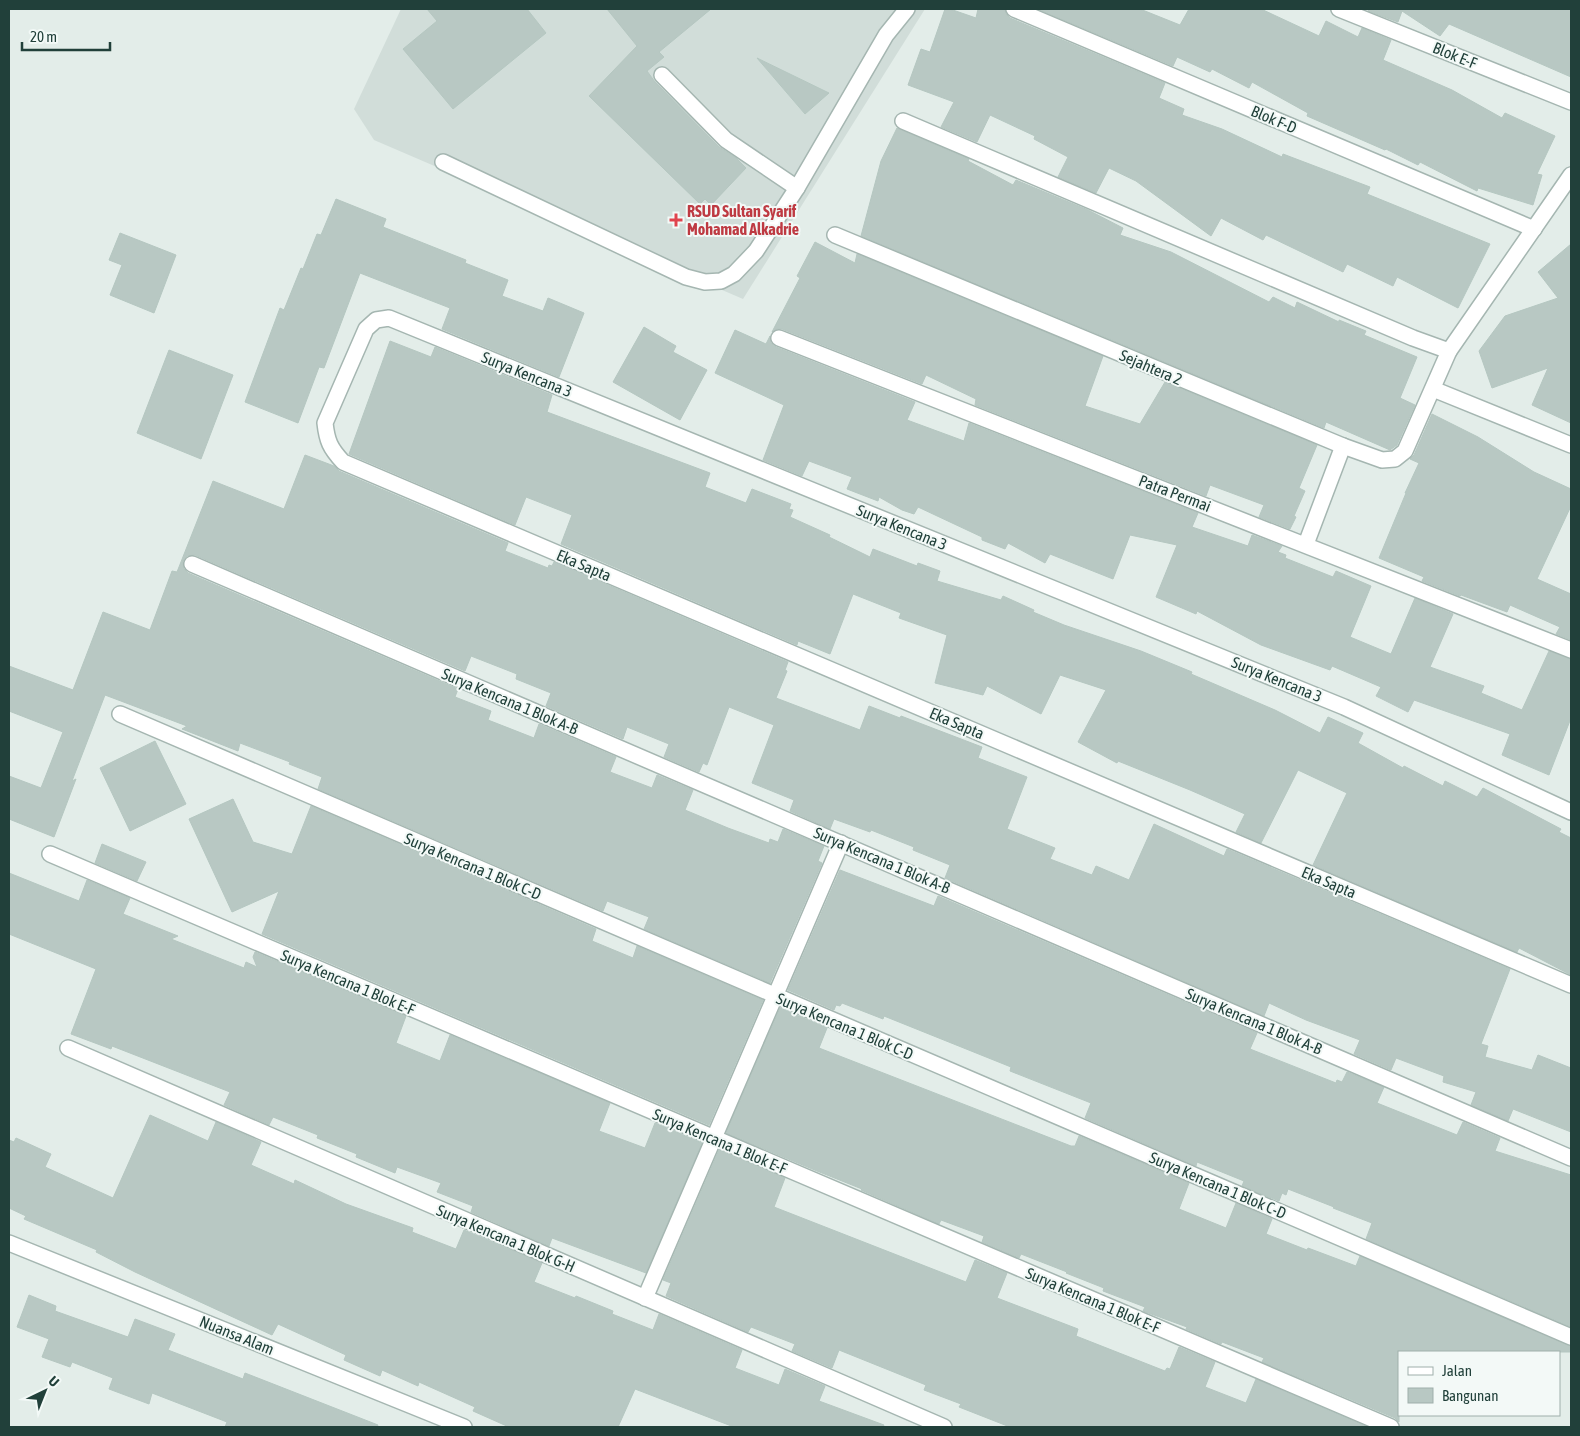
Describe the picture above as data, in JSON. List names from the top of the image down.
{
  "streets": {
    "street": [
      "Blok E-F",
      "Blok F-D",
      "Sejahtera 2",
      "Surya Kencana 3",
      "Patra Permai",
      "Eka Sapta",
      "Surya Kencana 1 Blok A-B",
      "Surya Kencana 1 Blok C-D",
      "Surya Kencana 1 Blok E-F",
      "Surya Kencana 1 Blok G-H",
      "Nuansa Alam"
    ]
  },
  "crossings": [
    ["Blok F-D", "Sejahtera 2"],
    ["Surya Kencana 3", "Eka Sapta"]
  ],
  "places": {
    "health": ["RSUD Sultan Syarif Mohamad Alkadrie"]
  },
  "legend": ["Jalan", "Bangunan"],
  "scale_bar": "20 m",
  "north": "top right"
}
